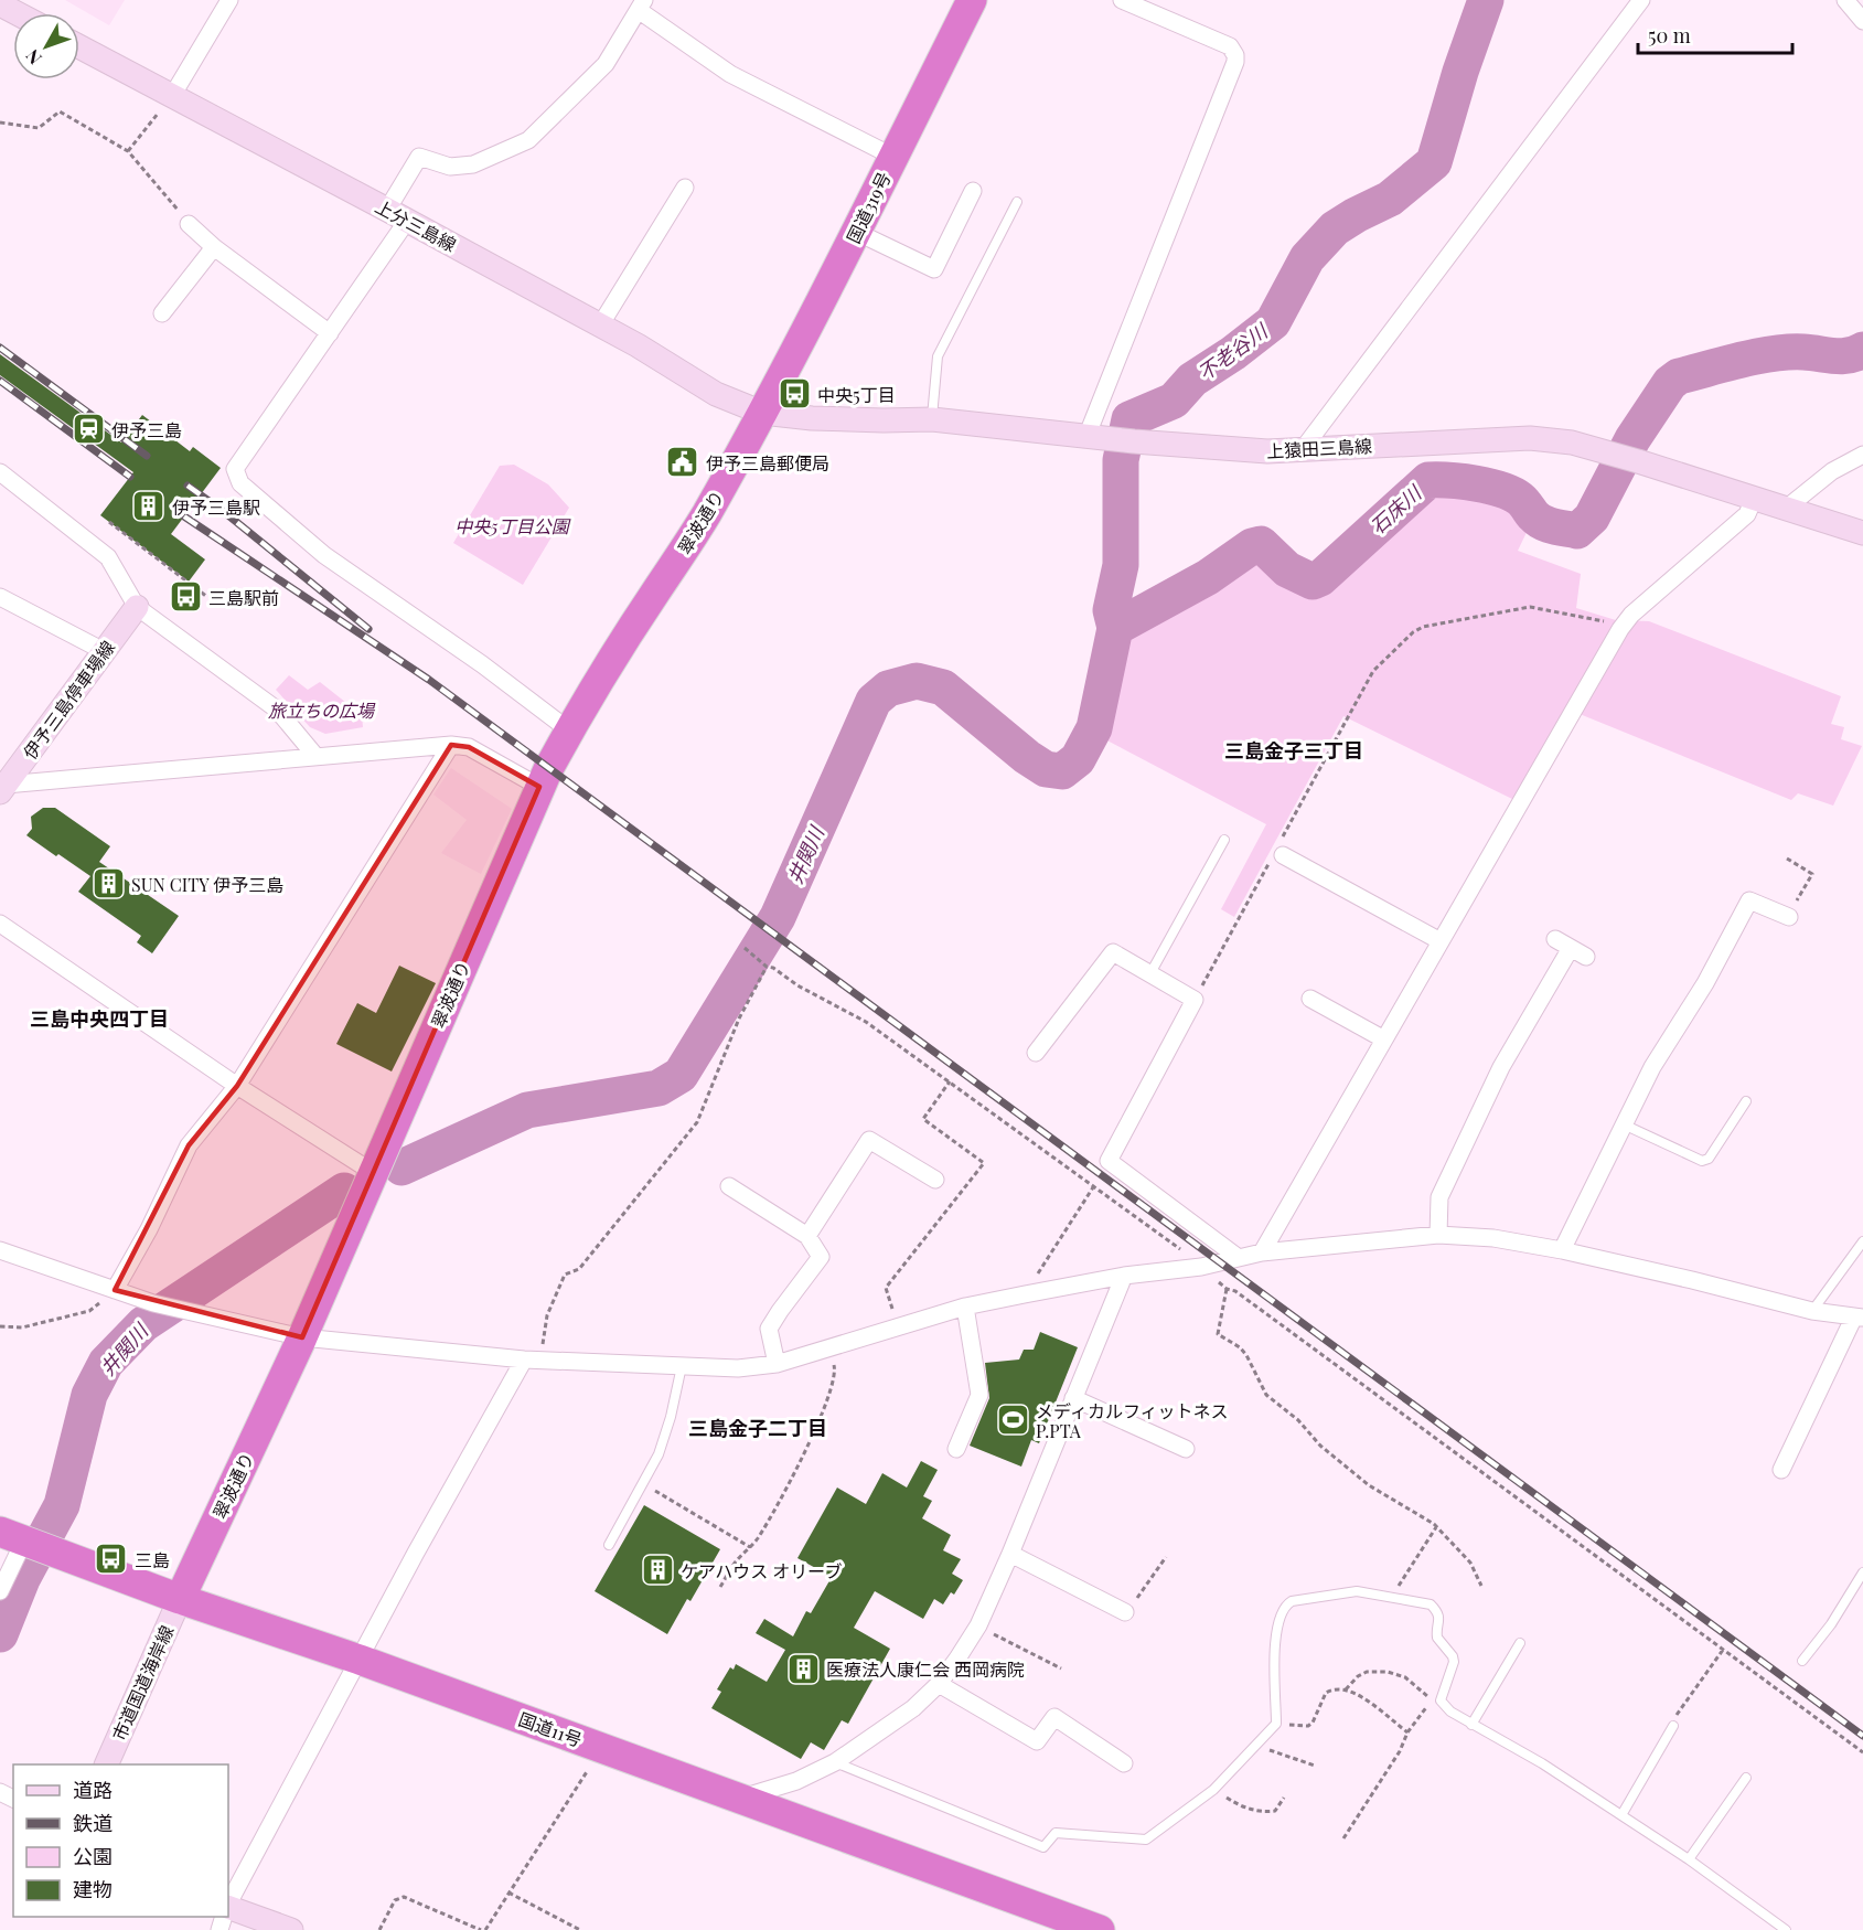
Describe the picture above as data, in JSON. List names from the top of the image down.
{
  "streets": {
    "highway": ["国道319号", "翠波通り", "国道11号"],
    "main road": [
      "上分三島線",
      "上猿田三島線",
      "伊予三島停車場線",
      "市道国道海岸線"
    ]
  },
  "crossings": [
    ["国道319号", "上分三島線"],
    ["国道319号", "上猿田三島線"],
    ["国道319号", "翠波通り"],
    ["上分三島線", "上猿田三島線"],
    ["上分三島線", "翠波通り"],
    ["上猿田三島線", "翠波通り"],
    ["翠波通り", "市道国道海岸線"],
    ["翠波通り", "国道11号"],
    ["市道国道海岸線", "国道11号"]
  ],
  "districts": ["三島金子三丁目", "三島中央四丁目", "三島金子二丁目"],
  "water": ["不老谷川", "石床川", "井関川"],
  "parks": ["中央5丁目公園", "旅立ちの広場"],
  "places": {
    "bus stop": ["中央5丁目", "三島駅前", "三島"],
    "station": ["伊予三島"],
    "public building": ["伊予三島郵便局"],
    "building": [
      "伊予三島駅",
      "SUN CITY 伊予三島",
      "ケアハウス オリーブ",
      "医療法人康仁会 西岡病院"
    ],
    "sports": ["メディカルフィットネス P.PTA"]
  },
  "legend": [
    "道路",
    "鉄道",
    "公園",
    "建物"
  ],
  "scale_bar": "50 m",
  "north": "bottom left"
}
